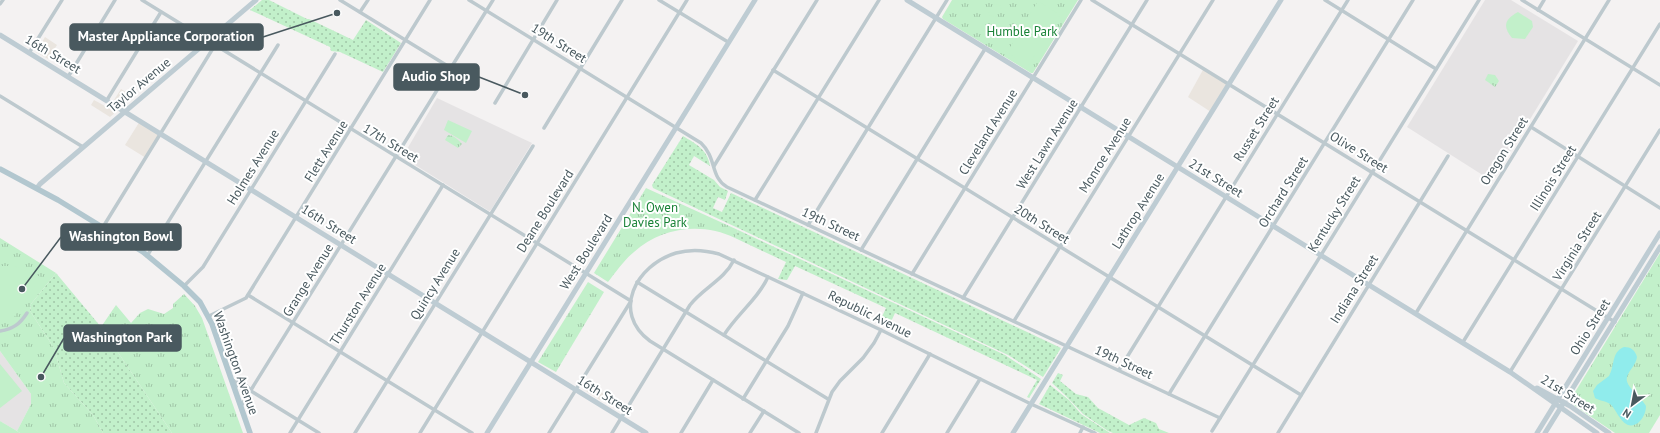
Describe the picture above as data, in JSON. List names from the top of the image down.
{
  "streets": {
    "main road": ["Washington Avenue"],
    "street": [
      "19th Street",
      "16th Street",
      "Taylor Avenue",
      "Russet Street",
      "Cleveland Avenue",
      "17th Street",
      "West Lawn Avenue",
      "Flett Avenue",
      "Oregon Street",
      "Olive Street",
      "Monroe Avenue",
      "Holmes Avenue",
      "21st Street",
      "Illinois Street",
      "Orchard Street",
      "Deane Boulevard",
      "Lathrop Avenue",
      "Kentucky Street",
      "20th Street",
      "Virginia Street",
      "West Boulevard",
      "Grange Avenue",
      "Quincy Avenue",
      "Indiana Street",
      "Thurston Avenue",
      "Republic Avenue",
      "Ohio Street"
    ]
  },
  "crossings": [
    ["19th Street", "Russet Street"],
    ["19th Street", "Cleveland Avenue"],
    ["19th Street", "West Lawn Avenue"],
    ["19th Street", "Monroe Avenue"],
    ["19th Street", "Orchard Street"],
    ["19th Street", "Deane Boulevard"],
    ["19th Street", "Lathrop Avenue"],
    ["19th Street", "Kentucky Street"],
    ["19th Street", "West Boulevard"],
    ["19th Street", "Grange Avenue"],
    ["16th Street", "Taylor Avenue"],
    ["16th Street", "Flett Avenue"],
    ["16th Street", "Holmes Avenue"],
    ["16th Street", "Deane Boulevard"],
    ["16th Street", "West Boulevard"],
    ["16th Street", "Grange Avenue"],
    ["16th Street", "Quincy Avenue"],
    ["16th Street", "Thurston Avenue"],
    ["Taylor Avenue", "17th Street"],
    ["Taylor Avenue", "Washington Avenue"],
    ["Russet Street", "Olive Street"],
    ["Russet Street", "21st Street"],
    ["Russet Street", "20th Street"],
    ["Cleveland Avenue", "21st Street"],
    ["Cleveland Avenue", "20th Street"],
    ["17th Street", "Flett Avenue"],
    ["17th Street", "Holmes Avenue"],
    ["17th Street", "Deane Boulevard"],
    ["17th Street", "West Boulevard"],
    ["17th Street", "Grange Avenue"],
    ["17th Street", "Quincy Avenue"],
    ["17th Street", "Thurston Avenue"],
    ["West Lawn Avenue", "Olive Street"],
    ["West Lawn Avenue", "21st Street"],
    ["West Lawn Avenue", "20th Street"],
    ["Flett Avenue", "Washington Avenue"],
    ["Oregon Street", "Olive Street"],
    ["Oregon Street", "21st Street"],
    ["Olive Street", "Monroe Avenue"],
    ["Olive Street", "Illinois Street"],
    ["Olive Street", "Orchard Street"],
    ["Olive Street", "Lathrop Avenue"],
    ["Olive Street", "Kentucky Street"],
    ["Olive Street", "Virginia Street"],
    ["Olive Street", "Indiana Street"],
    ["Olive Street", "Ohio Street"],
    ["Monroe Avenue", "21st Street"],
    ["Monroe Avenue", "20th Street"],
    ["Holmes Avenue", "Washington Avenue"],
    ["21st Street", "Illinois Street"],
    ["21st Street", "Orchard Street"],
    ["21st Street", "Lathrop Avenue"],
    ["21st Street", "Kentucky Street"],
    ["21st Street", "Virginia Street"],
    ["21st Street", "Indiana Street"],
    ["21st Street", "Ohio Street"],
    ["Orchard Street", "20th Street"],
    ["Lathrop Avenue", "20th Street"],
    ["Lathrop Avenue", "Republic Avenue"],
    ["Kentucky Street", "20th Street"],
    ["20th Street", "Indiana Street"],
    ["Grange Avenue", "Washington Avenue"]
  ],
  "parks": ["Humble Park", "N. Owen Davies Park"],
  "places": [
    "Master Appliance Corporation",
    "Audio Shop",
    "Washington Bowl",
    "Washington Park"
  ],
  "north": "bottom left"
}
